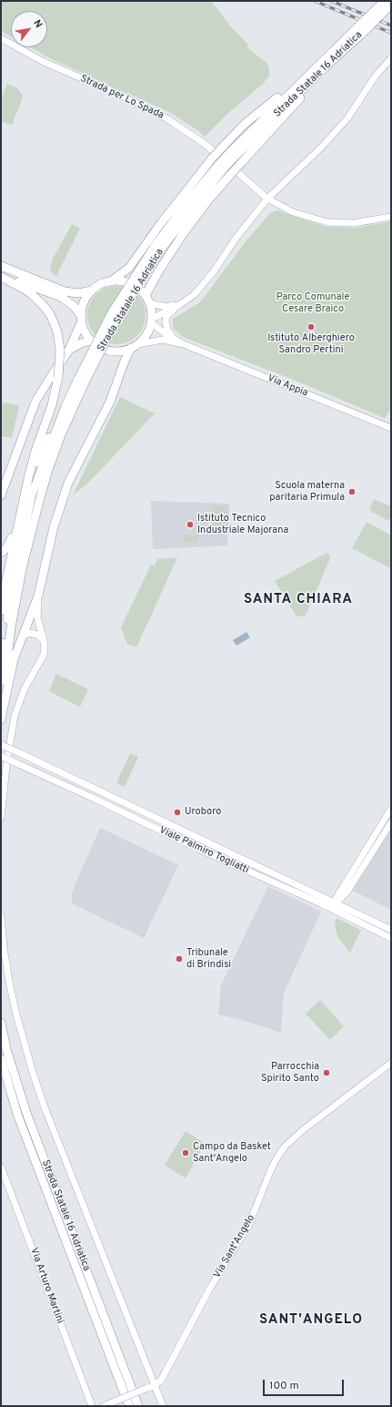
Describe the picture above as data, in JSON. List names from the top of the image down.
{
  "streets": {
    "highway": ["Strada Statale 16 Adriatica"],
    "street": [
      "Strada per Lo Spada",
      "Via Appia",
      "Viale Palmiro Togliatti",
      "Via Sant'Angelo",
      "Via Arturo Martini"
    ]
  },
  "districts": ["SANTA CHIARA", "SANT'ANGELO"],
  "parks": ["Parco Comunale Cesare Braico"],
  "places": [
    "Istituto Alberghiero Sandro Pertini",
    "Scuola materna paritaria Primula",
    "Istituto Tecnico Industriale Majorana",
    "Uroboro",
    "Tribunale di Brindisi",
    "Parrocchia Spirito Santo",
    "Campo da Basket Sant'Angelo"
  ],
  "scale_bar": "100 m",
  "north": "top right"
}
